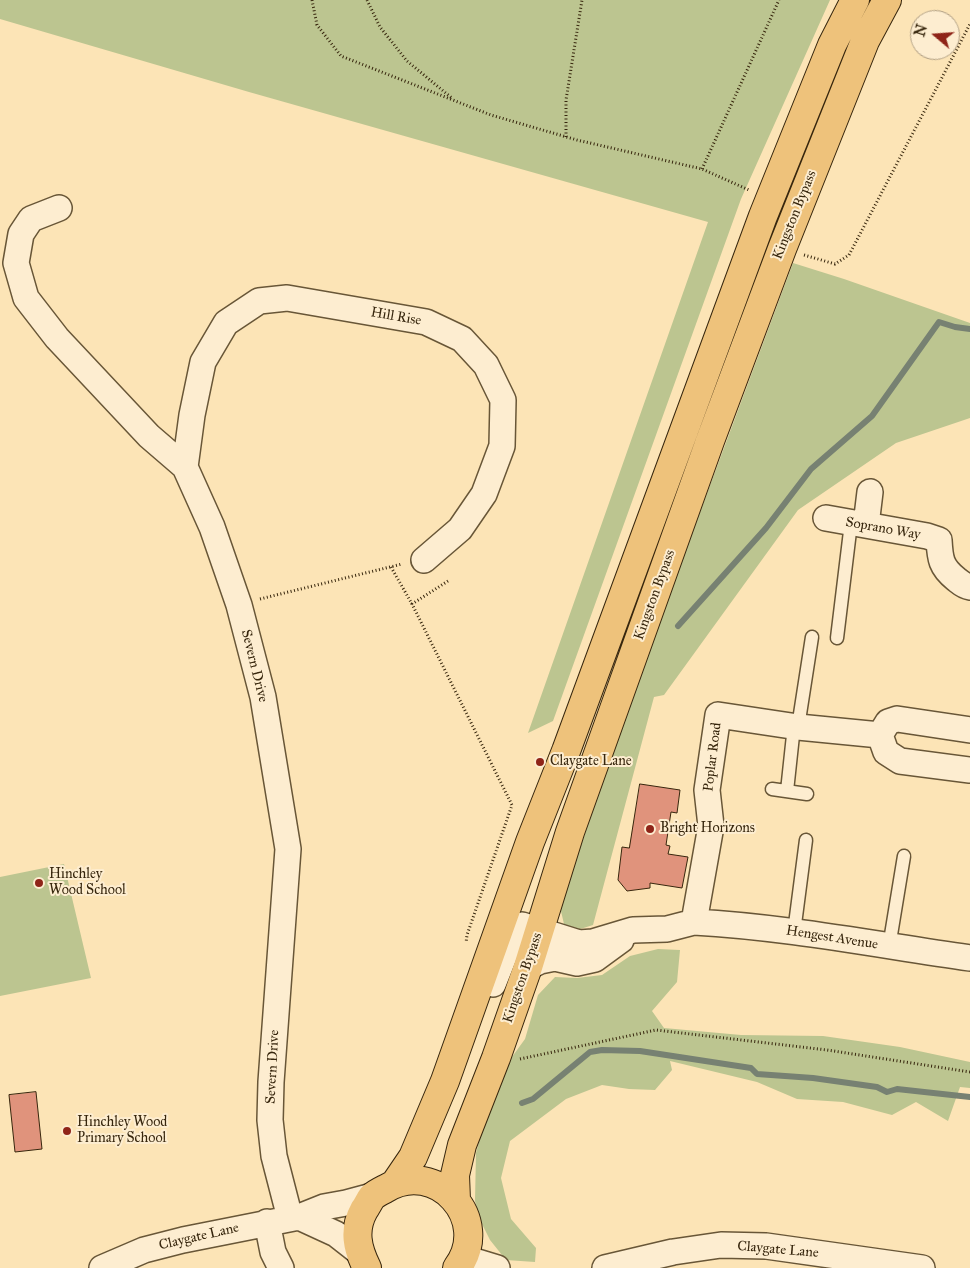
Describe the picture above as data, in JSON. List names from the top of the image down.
{
  "streets": {
    "highway": ["Kingston Bypass"],
    "street": [
      "Hill Rise",
      "Soprano Way",
      "Severn Drive",
      "Poplar Road",
      "Hengest Avenue",
      "Claygate Lane"
    ]
  },
  "crossings": [
    ["Hill Rise", "Severn Drive"],
    ["Severn Drive", "Claygate Lane"],
    ["Poplar Road", "Hengest Avenue"]
  ],
  "places": [
    "Claygate Lane",
    "Bright Horizons",
    "Hinchley Wood School",
    "Hinchley Wood Primary School"
  ],
  "north": "left"
}
